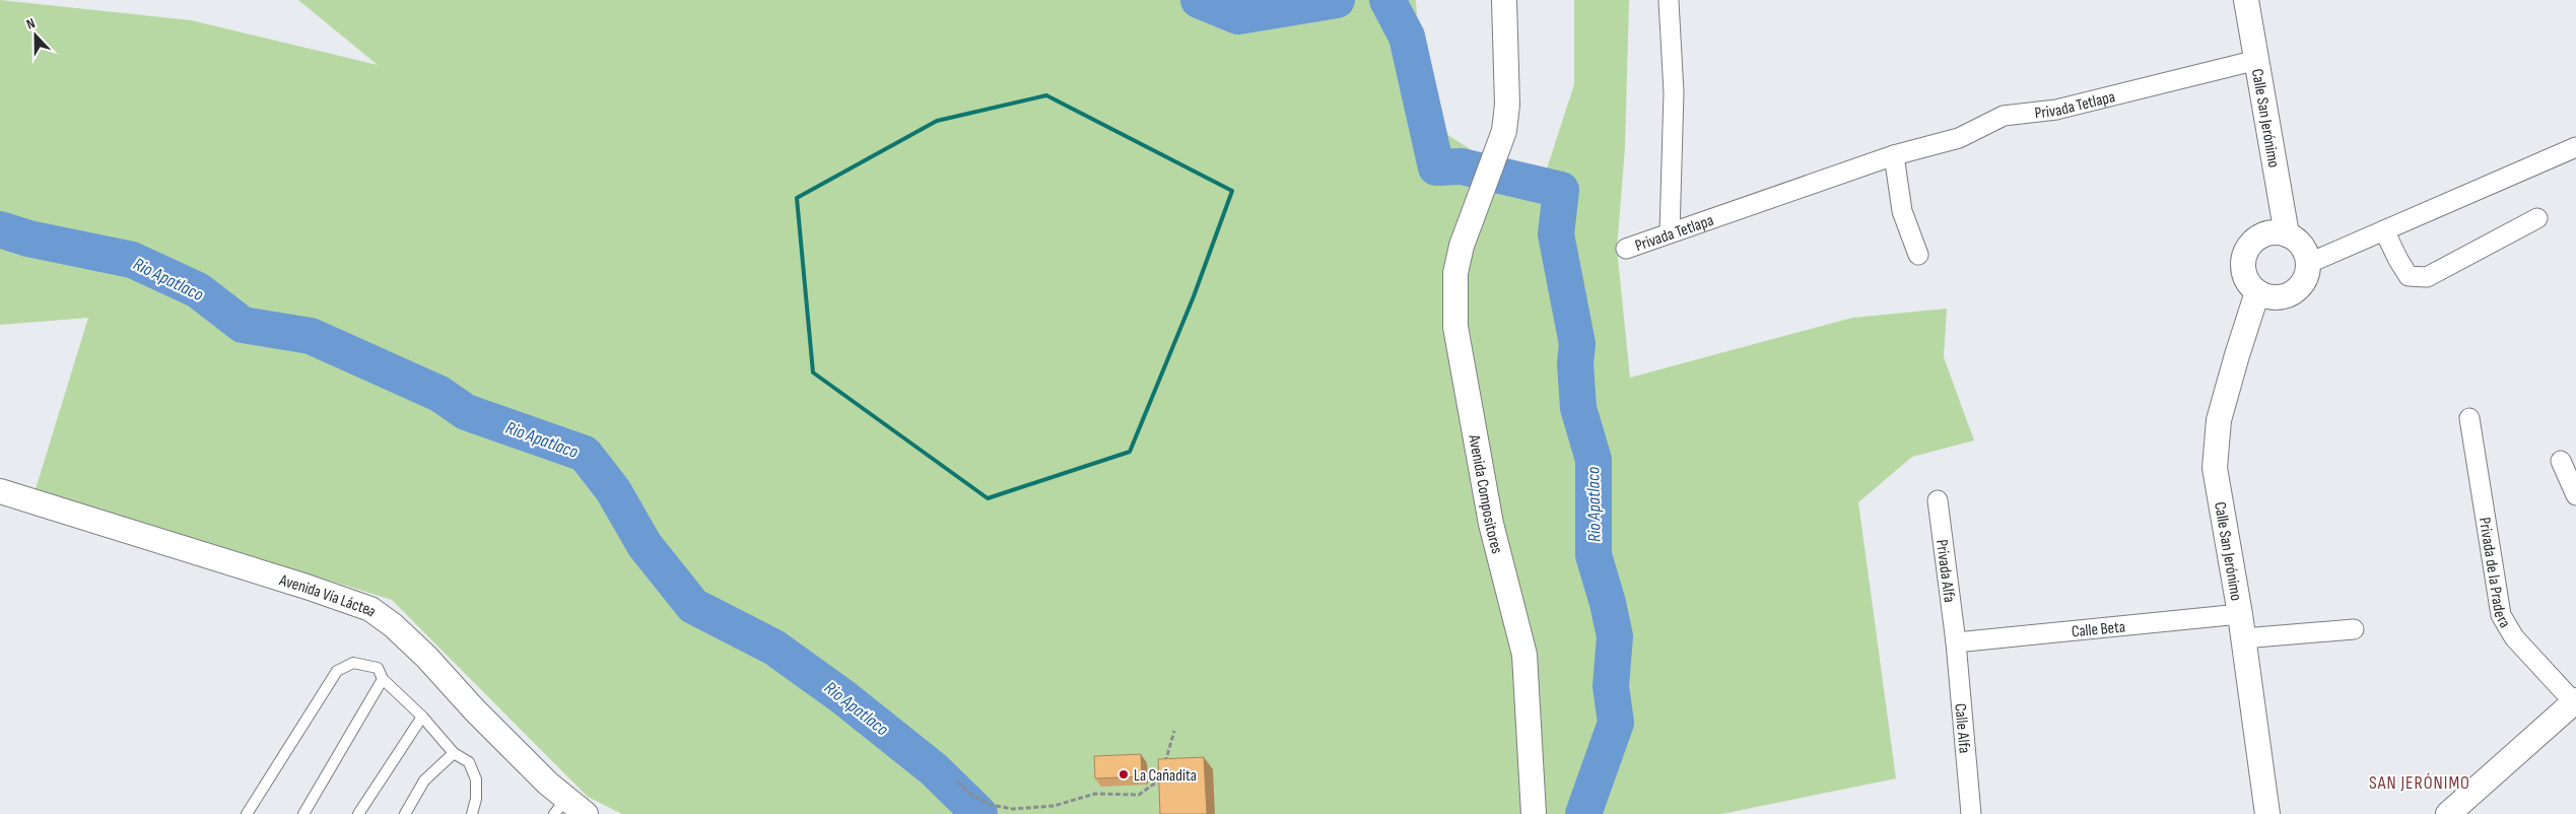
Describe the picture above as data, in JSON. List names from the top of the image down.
{
  "streets": {
    "street": [
      "Privada Tetlapa",
      "Calle San Jerónimo",
      "Avenida Compositores",
      "Privada Alfa",
      "Privada de la Pradera",
      "Avenida Vía Láctea",
      "Calle Beta",
      "Calle Alfa"
    ]
  },
  "crossings": [
    ["Privada Tetlapa", "Calle San Jerónimo"],
    ["Calle San Jerónimo", "Calle Beta"],
    ["Privada Alfa", "Calle Beta"],
    ["Privada Alfa", "Calle Alfa"],
    ["Calle Beta", "Calle Alfa"]
  ],
  "districts": ["SAN JERÓNIMO"],
  "water": ["Rio Apatlaco"],
  "places": ["La Cañadita"],
  "north": "top"
}
